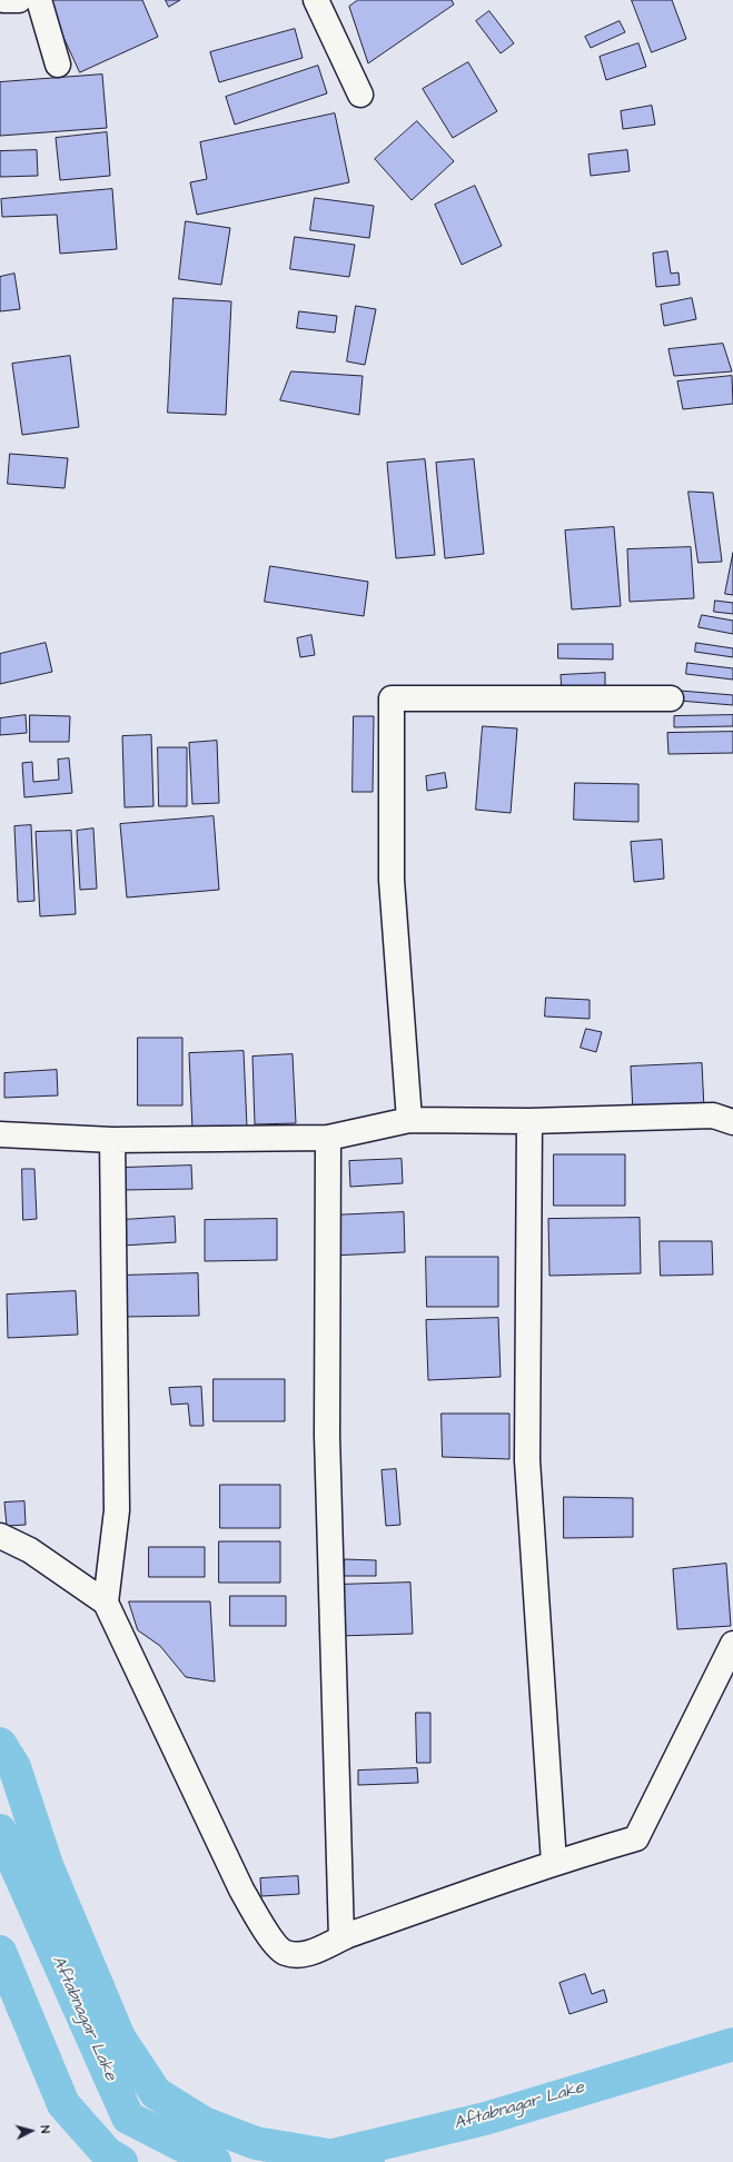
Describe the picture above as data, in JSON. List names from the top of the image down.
{
  "water": ["Aftabnagar Lake"],
  "north": "right"
}
